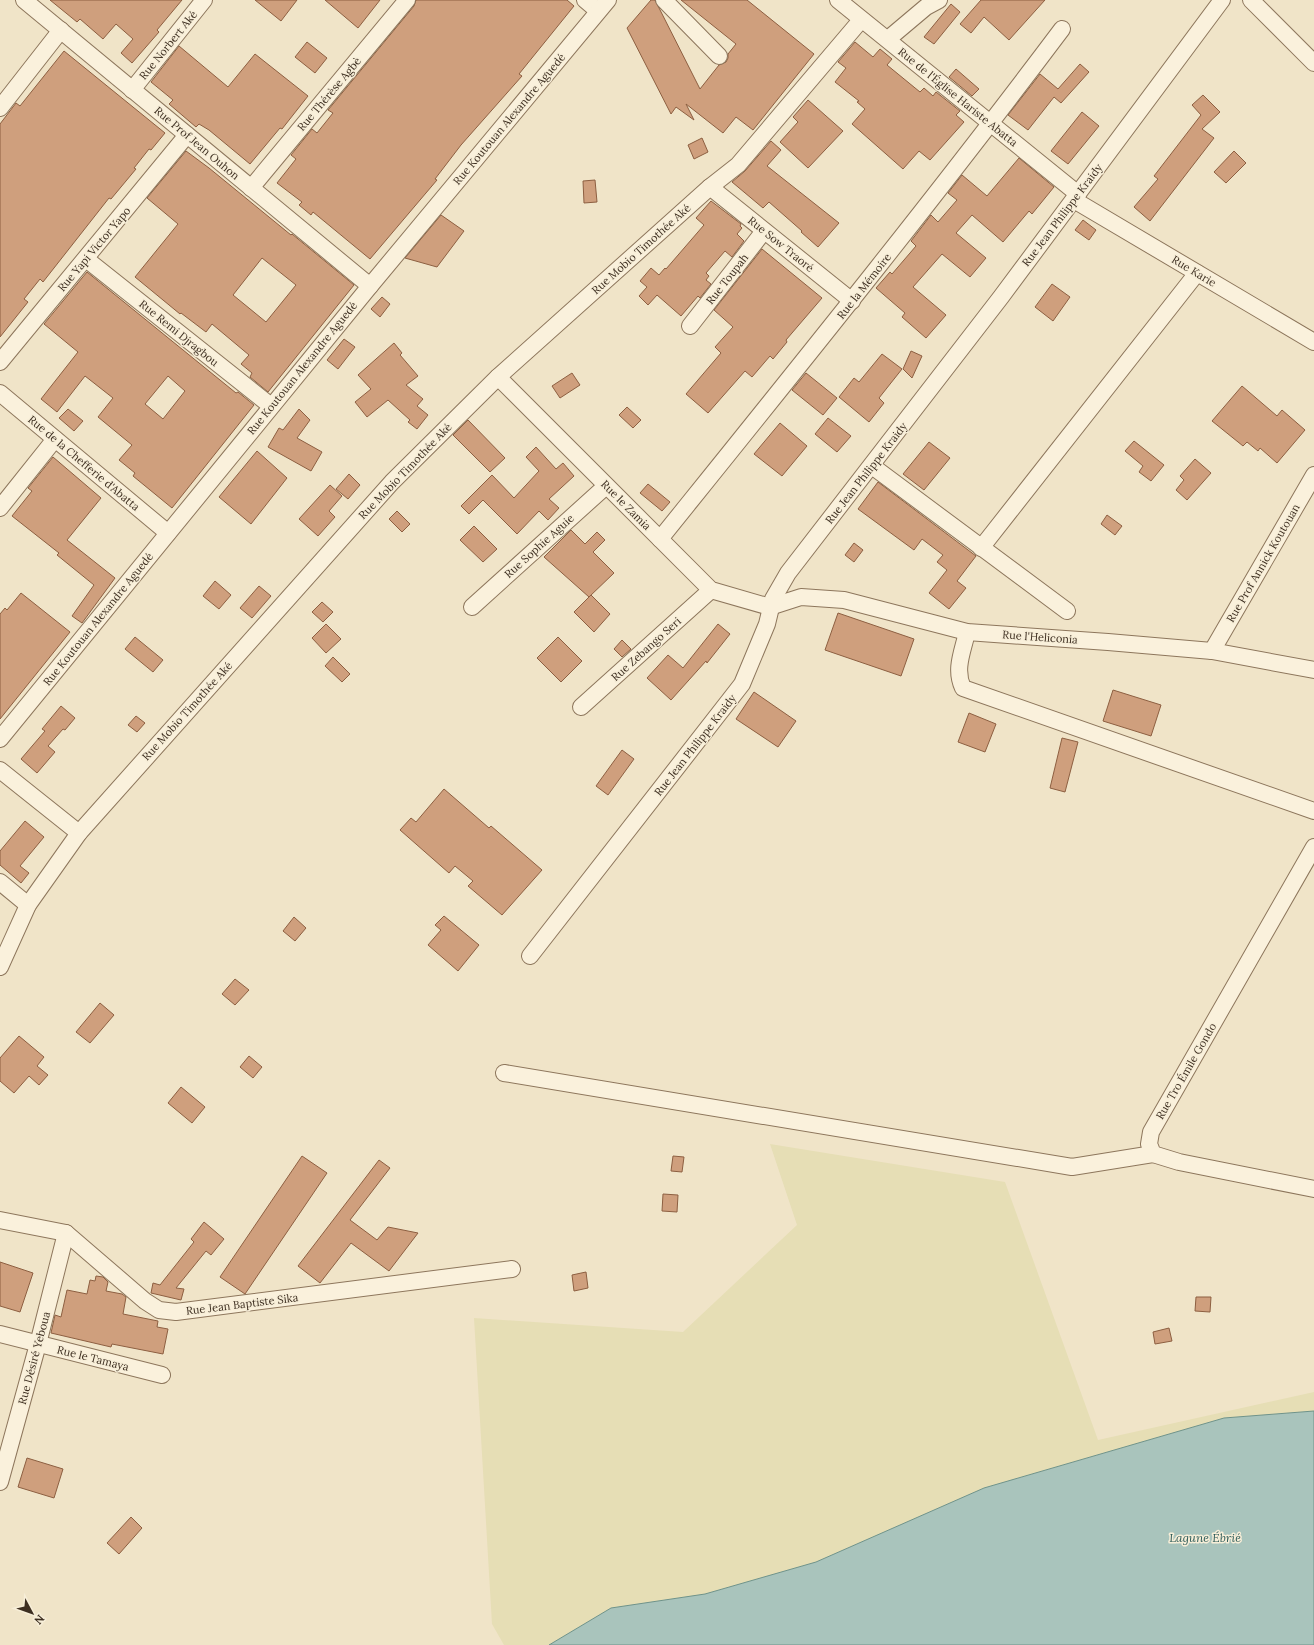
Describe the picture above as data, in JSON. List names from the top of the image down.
{
  "streets": {
    "street": [
      "Rue Norbert Aké",
      "Rue Thérèse Agbè",
      "Rue de l'Église Hariste Abatta",
      "Rue Koutouan Alexandre Aguedé",
      "Rue Prof Jean Ouhon",
      "Rue Jean Philippe Kraidy",
      "Rue Sow Traoré",
      "Rue Yapi Victor Yapo",
      "Rue Mobio Timothée Aké",
      "Rue Karie",
      "Rue Toupah",
      "Rue la Mémoire",
      "Rue Remi Djragbou",
      "Rue de la Chefferie d'Abatta",
      "Rue le Zamia",
      "Rue Sophie Aguie",
      "Rue Prof Annick Koutouan",
      "Rue l'Heliconia",
      "Rue Zebango Seri",
      "Rue Tro Émile Gondo",
      "Rue Jean Baptiste Sika",
      "Rue Désiré Yeboua",
      "Rue le Tamaya"
    ]
  },
  "crossings": [
    ["Rue Norbert Aké", "Rue Prof Jean Ouhon"],
    ["Rue Thérèse Agbè", "Rue Prof Jean Ouhon"],
    ["Rue de l'Église Hariste Abatta", "Rue Jean Philippe Kraidy"],
    ["Rue de l'Église Hariste Abatta", "Rue Mobio Timothée Aké"],
    ["Rue de l'Église Hariste Abatta", "Rue Karie"],
    ["Rue de l'Église Hariste Abatta", "Rue la Mémoire"],
    ["Rue Koutouan Alexandre Aguedé", "Rue Prof Jean Ouhon"],
    ["Rue Koutouan Alexandre Aguedé", "Rue Remi Djragbou"],
    ["Rue Koutouan Alexandre Aguedé", "Rue de la Chefferie d'Abatta"],
    ["Rue Prof Jean Ouhon", "Rue Yapi Victor Yapo"],
    ["Rue Jean Philippe Kraidy", "Rue Karie"],
    ["Rue Jean Philippe Kraidy", "Rue le Zamia"],
    ["Rue Jean Philippe Kraidy", "Rue l'Heliconia"],
    ["Rue Sow Traoré", "Rue Mobio Timothée Aké"],
    ["Rue Sow Traoré", "Rue Toupah"],
    ["Rue Sow Traoré", "Rue la Mémoire"],
    ["Rue Yapi Victor Yapo", "Rue Remi Djragbou"],
    ["Rue Mobio Timothée Aké", "Rue le Zamia"],
    ["Rue la Mémoire", "Rue le Zamia"],
    ["Rue le Zamia", "Rue Sophie Aguie"],
    ["Rue le Zamia", "Rue l'Heliconia"],
    ["Rue le Zamia", "Rue Zebango Seri"],
    ["Rue Prof Annick Koutouan", "Rue l'Heliconia"],
    ["Rue Jean Baptiste Sika", "Rue Désiré Yeboua"],
    ["Rue Désiré Yeboua", "Rue le Tamaya"]
  ],
  "water": ["Lagune Ébrié"],
  "north": "bottom right"
}
